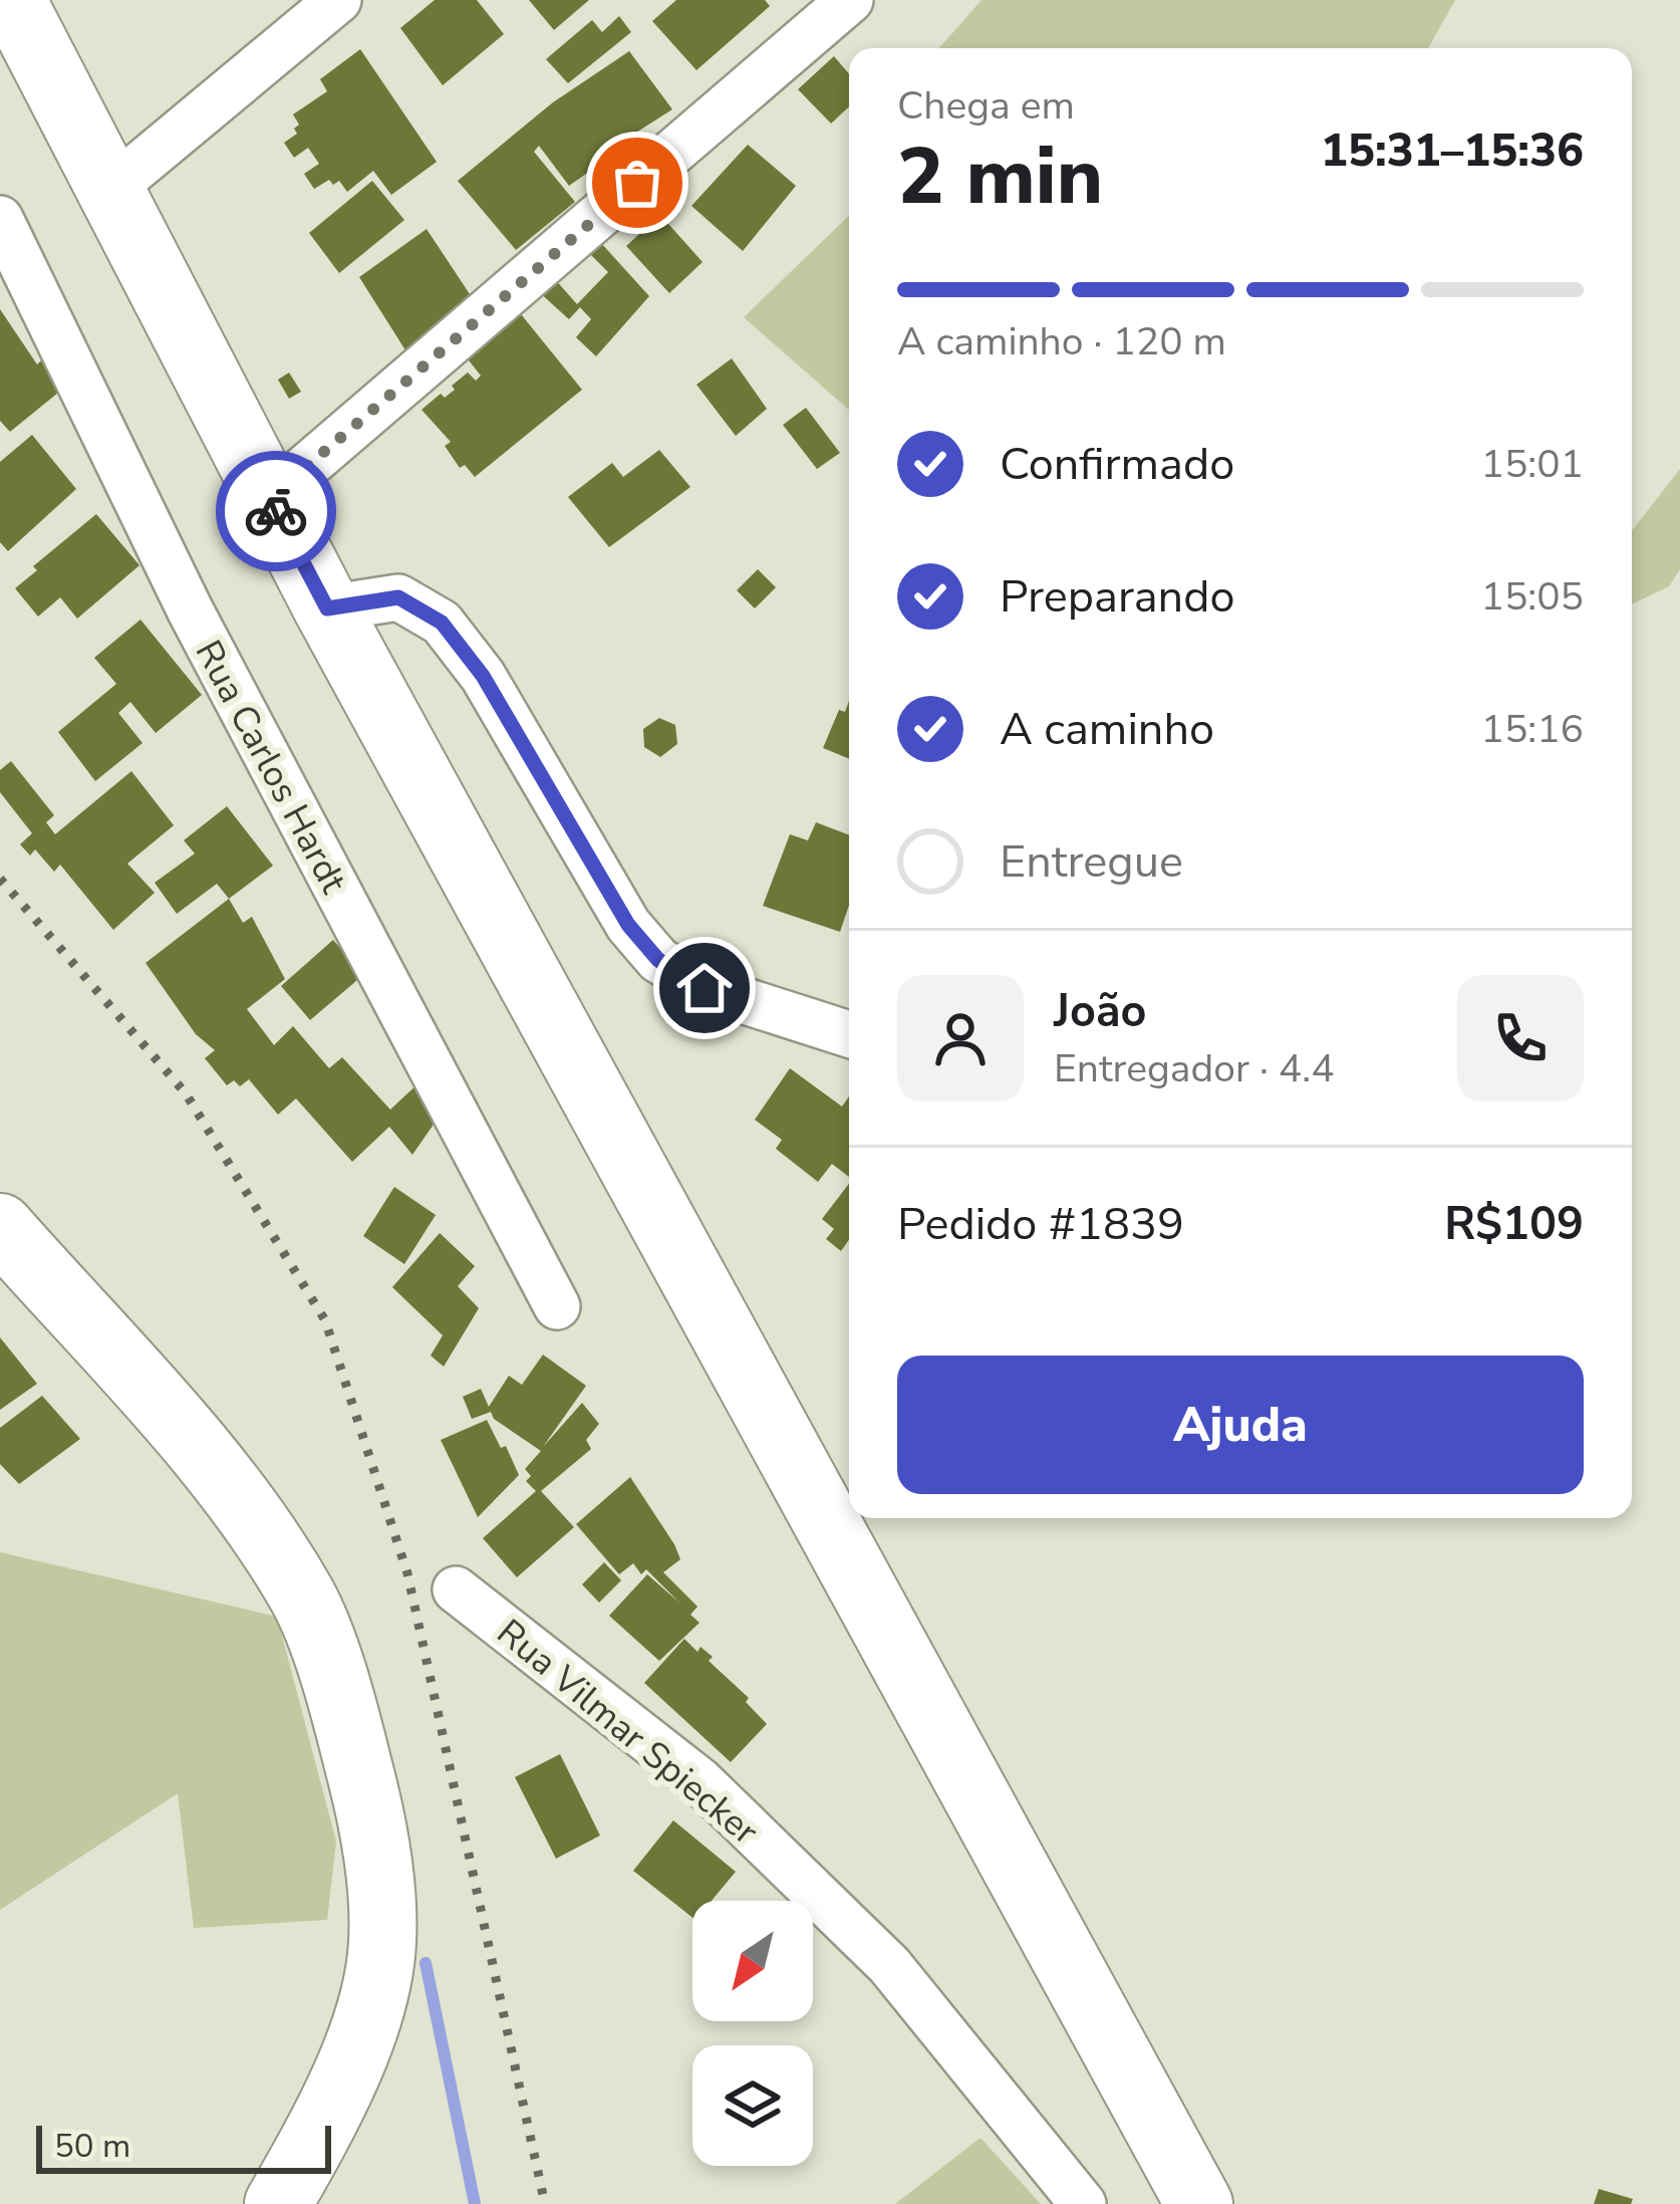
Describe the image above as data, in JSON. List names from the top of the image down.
{
  "streets": {
    "street": ["Rua Carlos Hardt", "Rua Vilmar Spiecker"]
  },
  "scale_bar": "50 m",
  "north": "bottom left",
  "page": {
    "heading": ["2 min", "Chega em", "15:31–15:36"],
    "panel": [
      "João",
      "Entregador · 4.4",
      "Pedido #1839",
      "R$109"
    ],
    "bar": "A caminho · 120 m",
    "list": [
      ["Confirmado", "15:01"],
      ["Preparando", "15:05"],
      ["A caminho", "15:16"],
      "Entregue"
    ],
    "buttons": "Ajuda",
    "scale": "50 m"
  }
}
